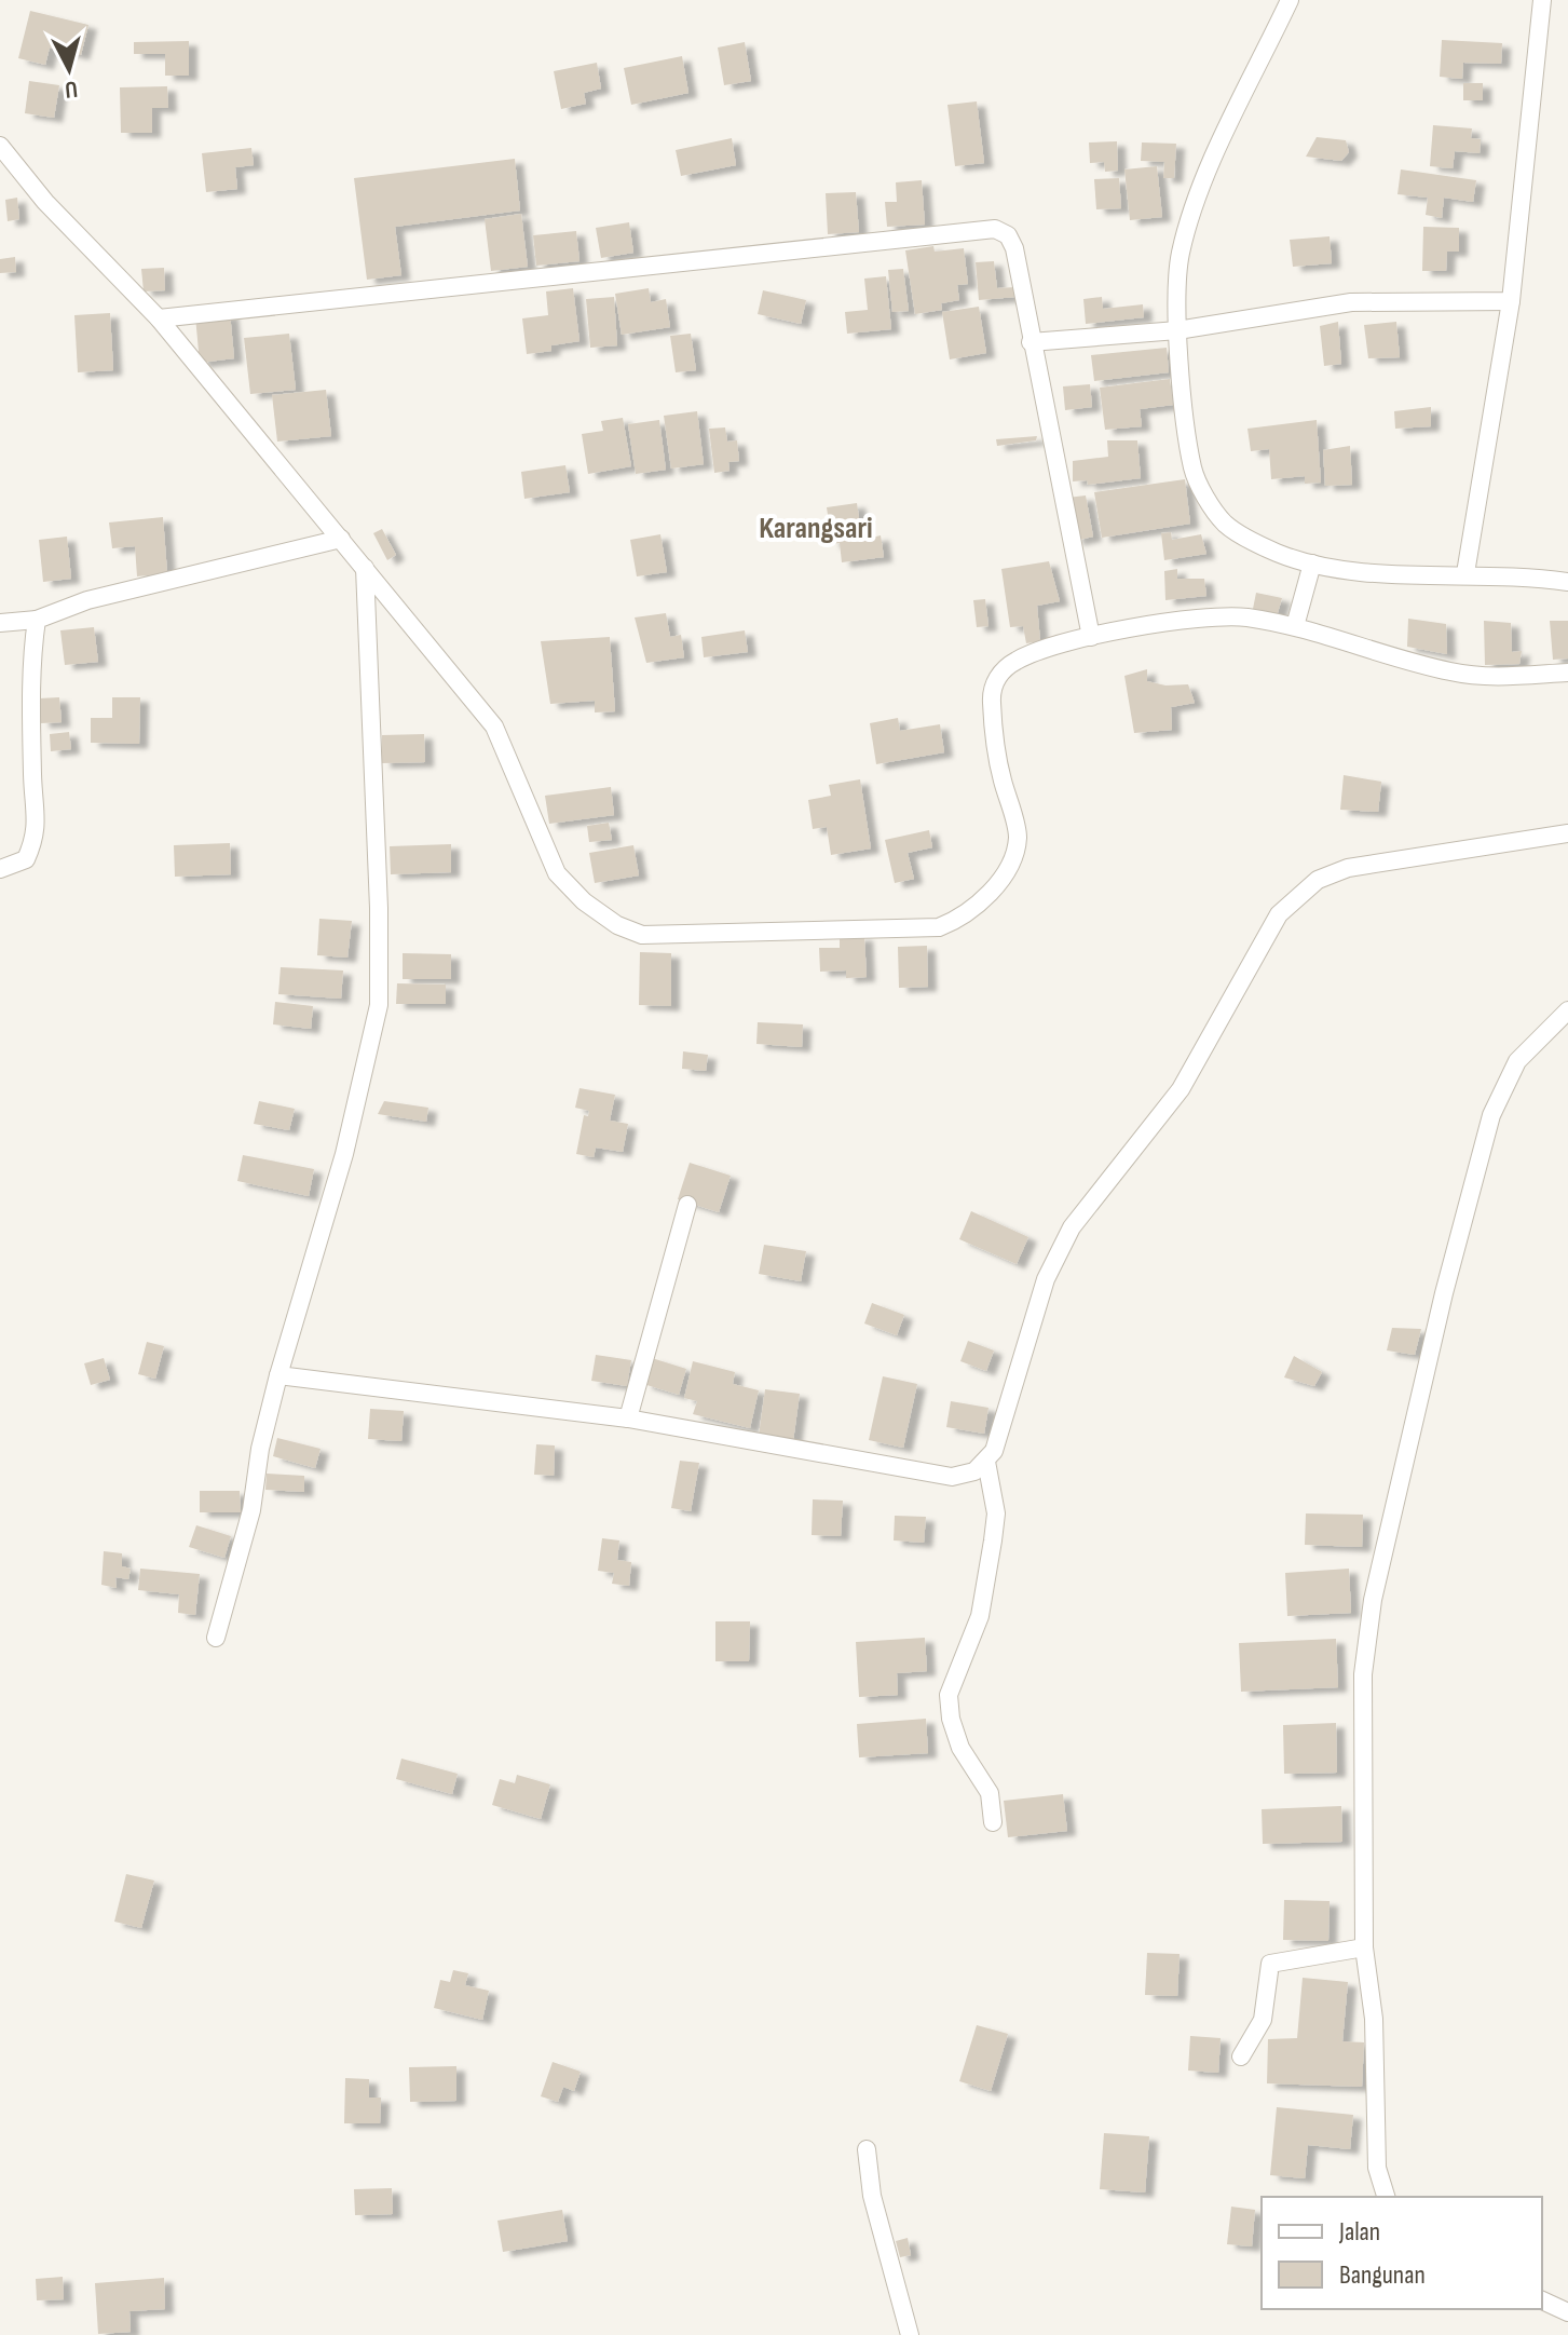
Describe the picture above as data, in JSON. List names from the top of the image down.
{
  "districts": ["Karangsari"],
  "legend": ["Jalan", "Bangunan"],
  "north": "bottom"
}
